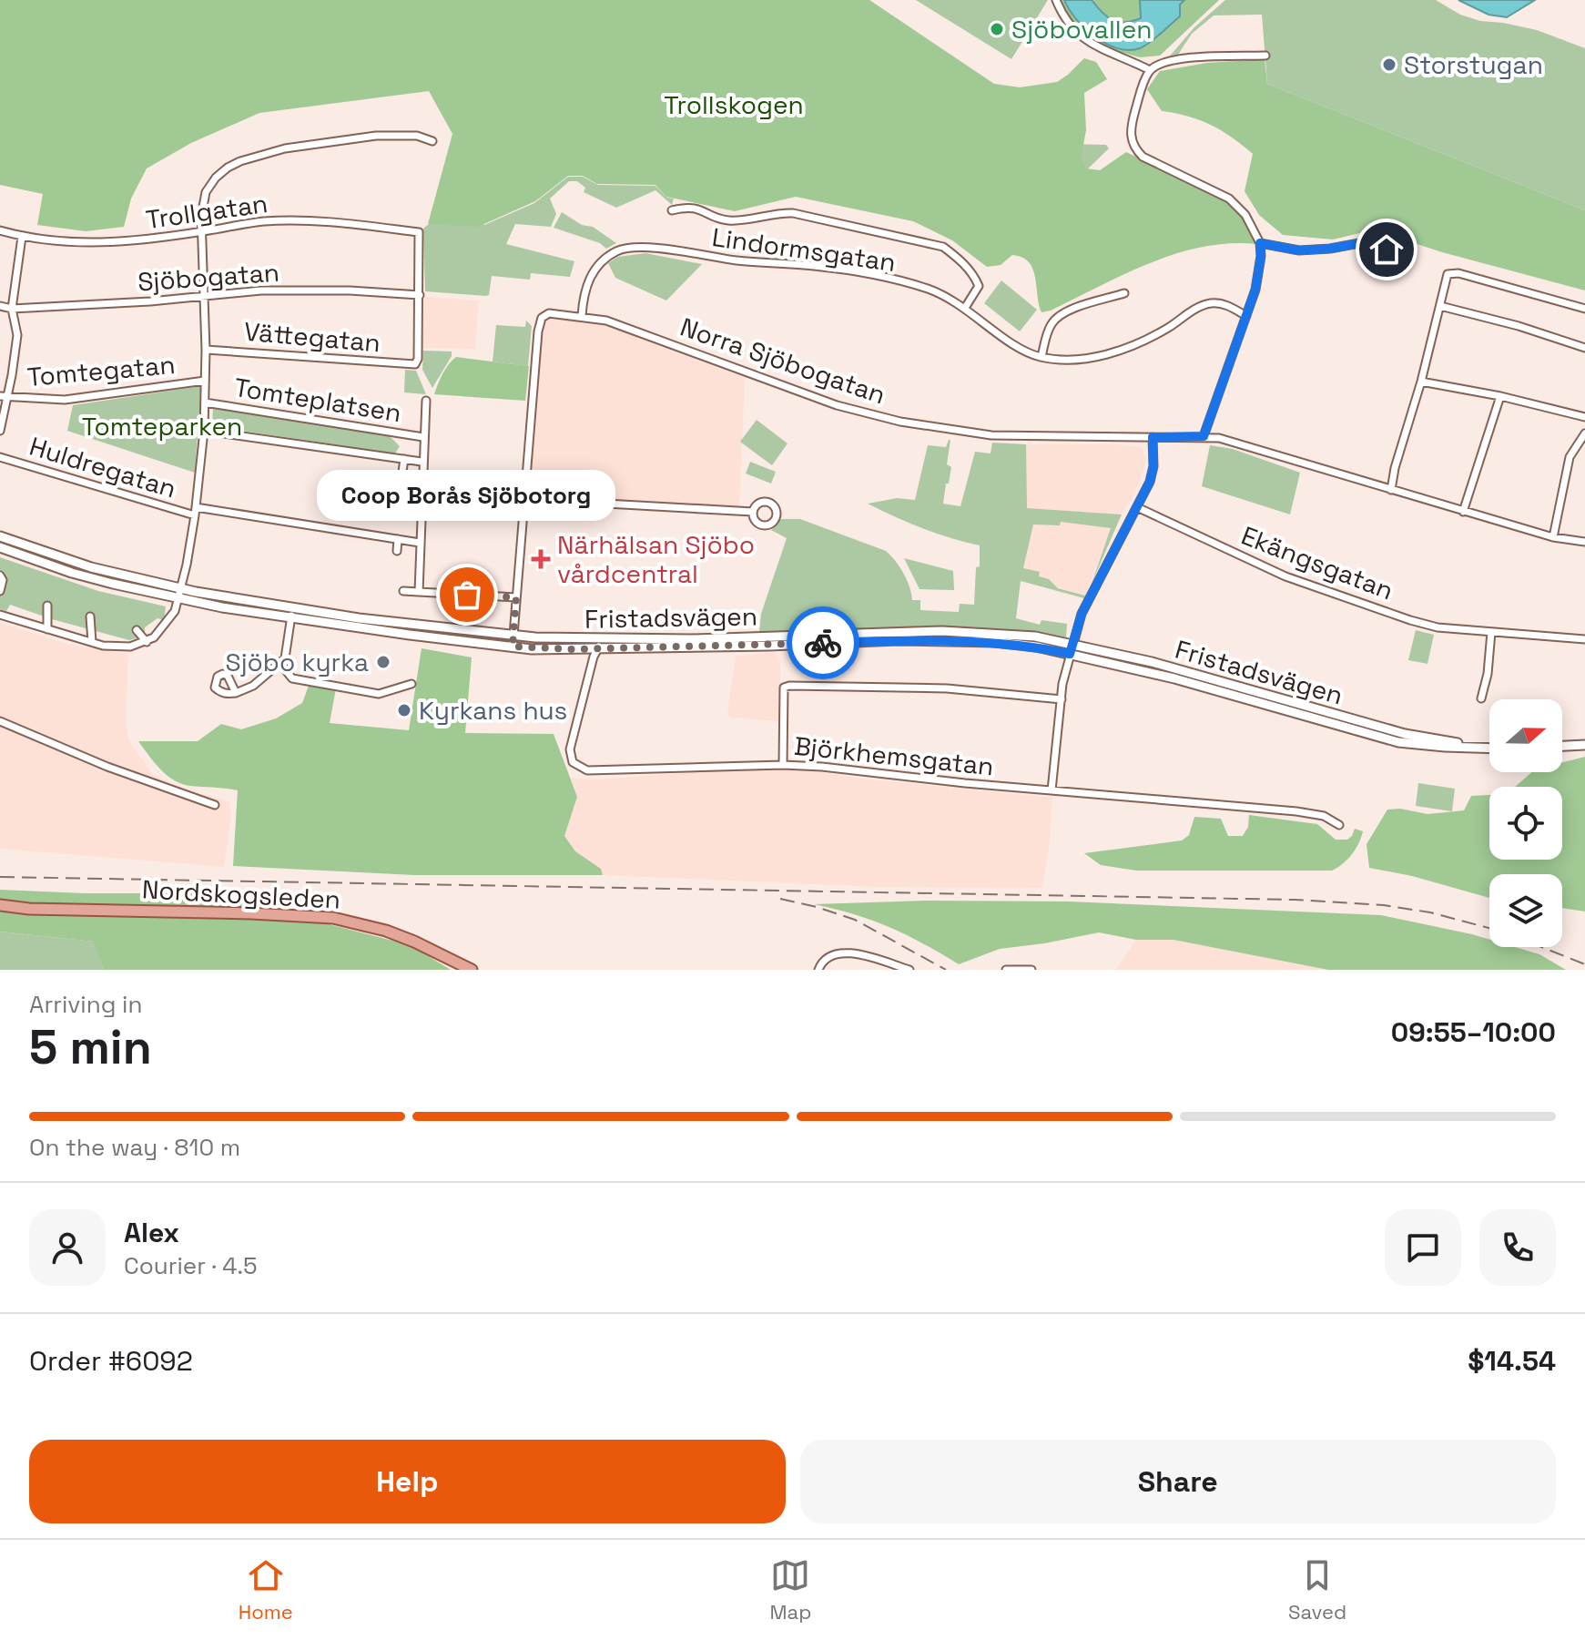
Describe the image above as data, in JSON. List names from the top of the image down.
{
  "streets": {
    "main road": ["Nordskogsleden"],
    "street": [
      "Trollgatan",
      "Lindormsgatan",
      "Sjöbogatan",
      "Vättegatan",
      "Norra Sjöbogatan",
      "Tomtegatan",
      "Tomteplatsen",
      "Huldregatan",
      "Ekängsgatan",
      "Fristadsvägen",
      "Björkhemsgatan"
    ]
  },
  "crossings": [
    ["Trollgatan", "Sjöbogatan"],
    ["Trollgatan", "Vättegatan"],
    ["Lindormsgatan", "Norra Sjöbogatan"],
    ["Sjöbogatan", "Vättegatan"],
    ["Fristadsvägen", "Björkhemsgatan"]
  ],
  "parks": ["Trollskogen", "Tomteparken"],
  "places": {
    "other": [
      "Sjöbovallen",
      "Storstugan",
      "Coop Borås Sjöbotorg",
      "Sjöbo kyrka",
      "Kyrkans hus"
    ],
    "health": ["Närhälsan Sjöbo vårdcentral"]
  },
  "north": "right",
  "page": {
    "bubble": "Coop Borås Sjöbotorg",
    "heading": ["5 min", "Arriving in", "09:55–10:00"],
    "panel": [
      "Alex",
      "Courier · 4.5",
      "Order #6092",
      "$14.54"
    ],
    "bar": "On the way · 810 m",
    "buttons": ["Help", "Share"],
    "tabs": ["Home", "Map", "Saved"]
  }
}
